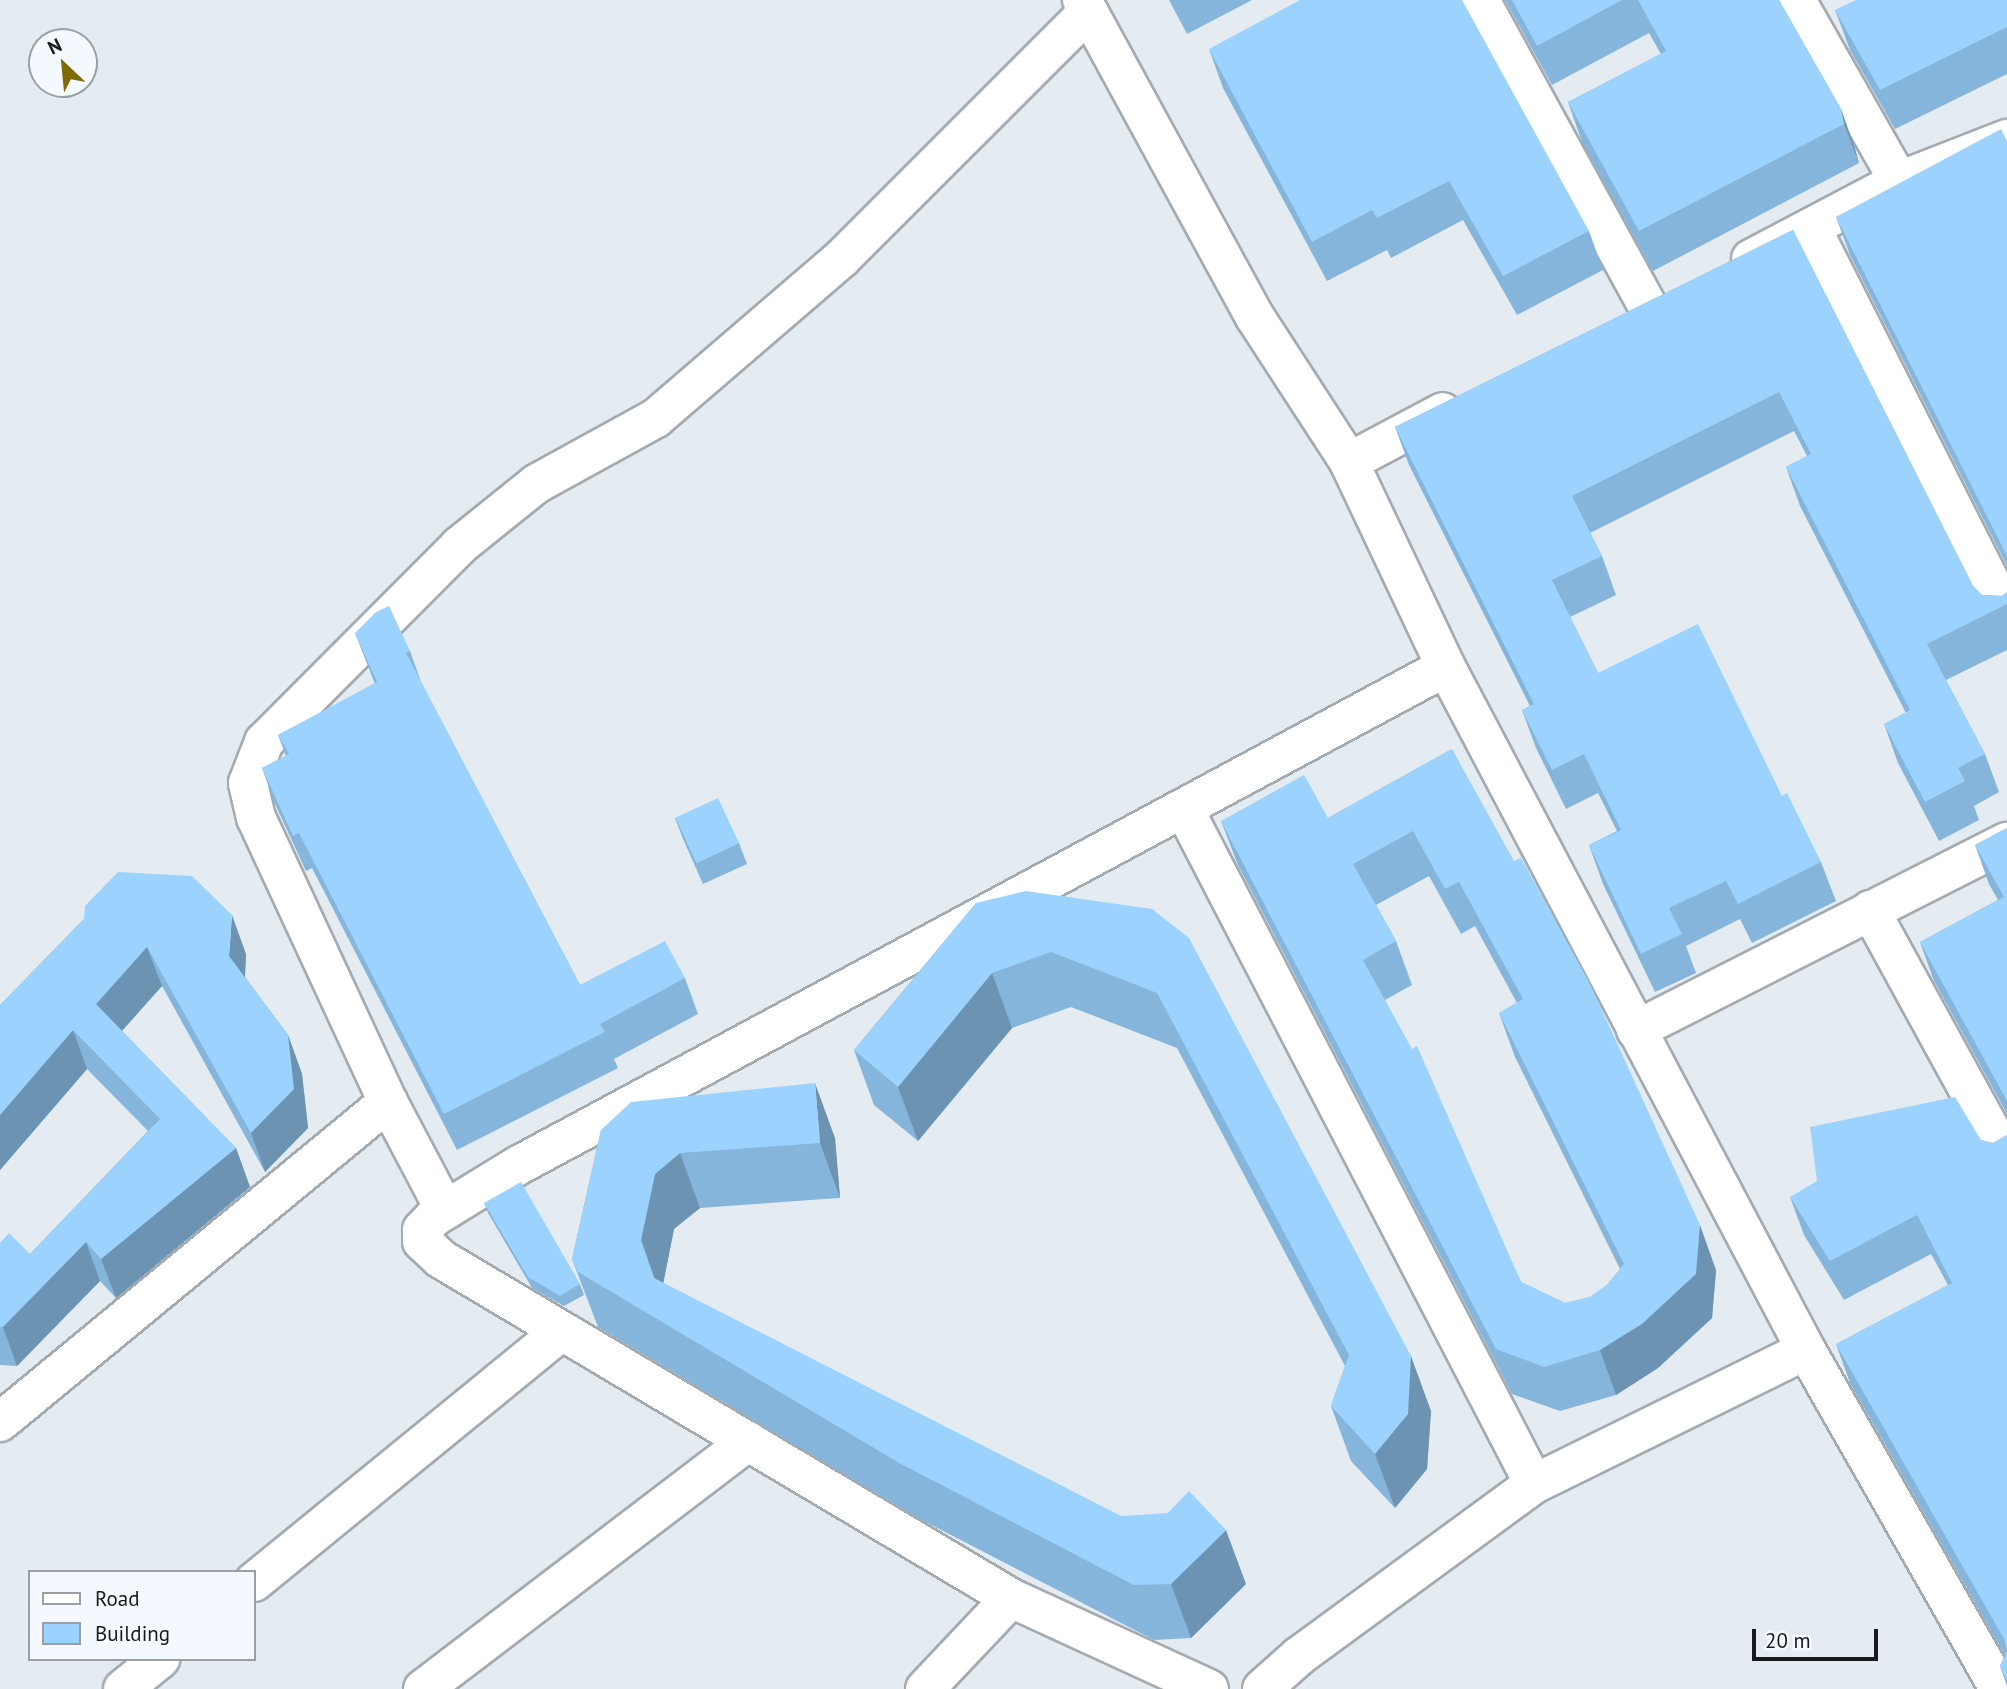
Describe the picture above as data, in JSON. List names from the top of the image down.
{
  "legend": ["Road", "Building"],
  "scale_bar": "20 m",
  "north": "top left"
}
